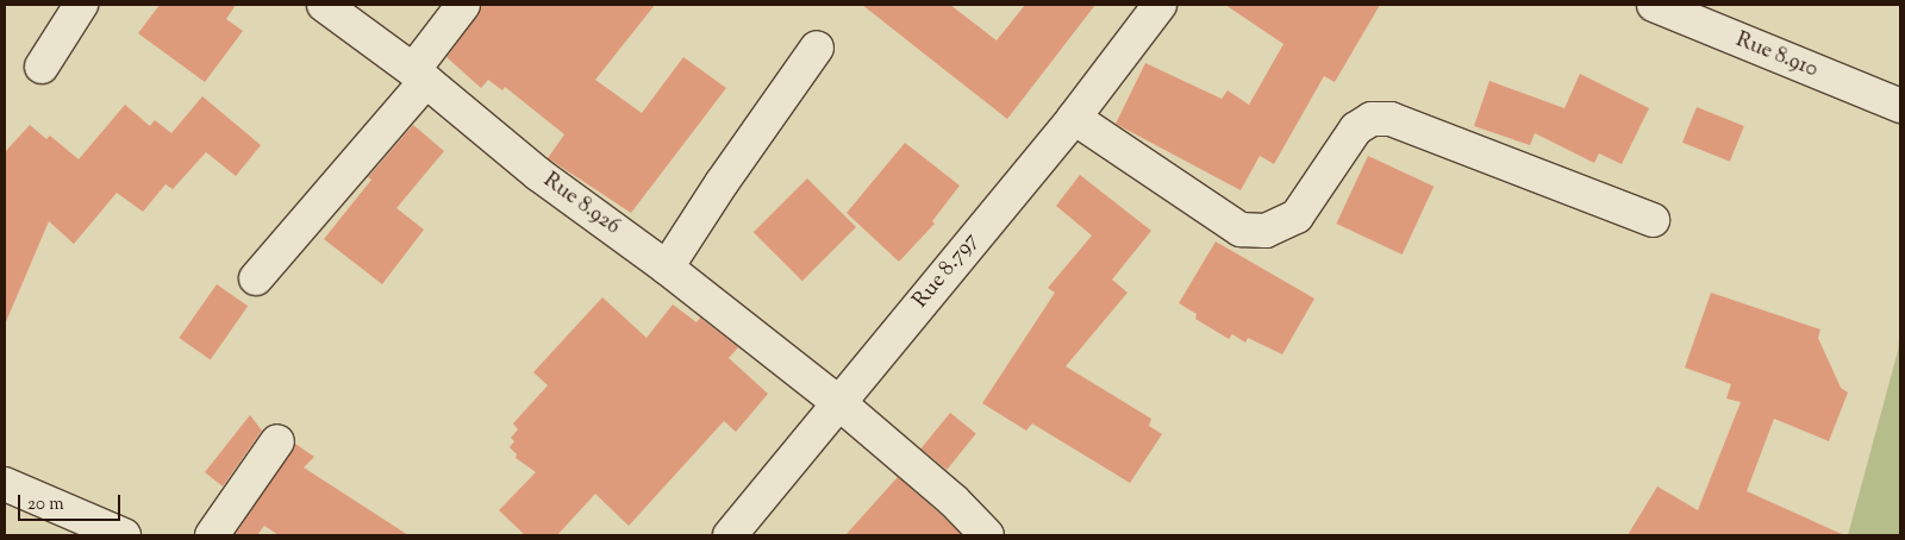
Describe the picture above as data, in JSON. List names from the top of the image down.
{
  "streets": {
    "street": ["Rue 8.910", "Rue 8.926", "Rue 8.797"]
  },
  "crossings": [
    ["Rue 8.926", "Rue 8.797"]
  ],
  "scale_bar": "20 m"
}
